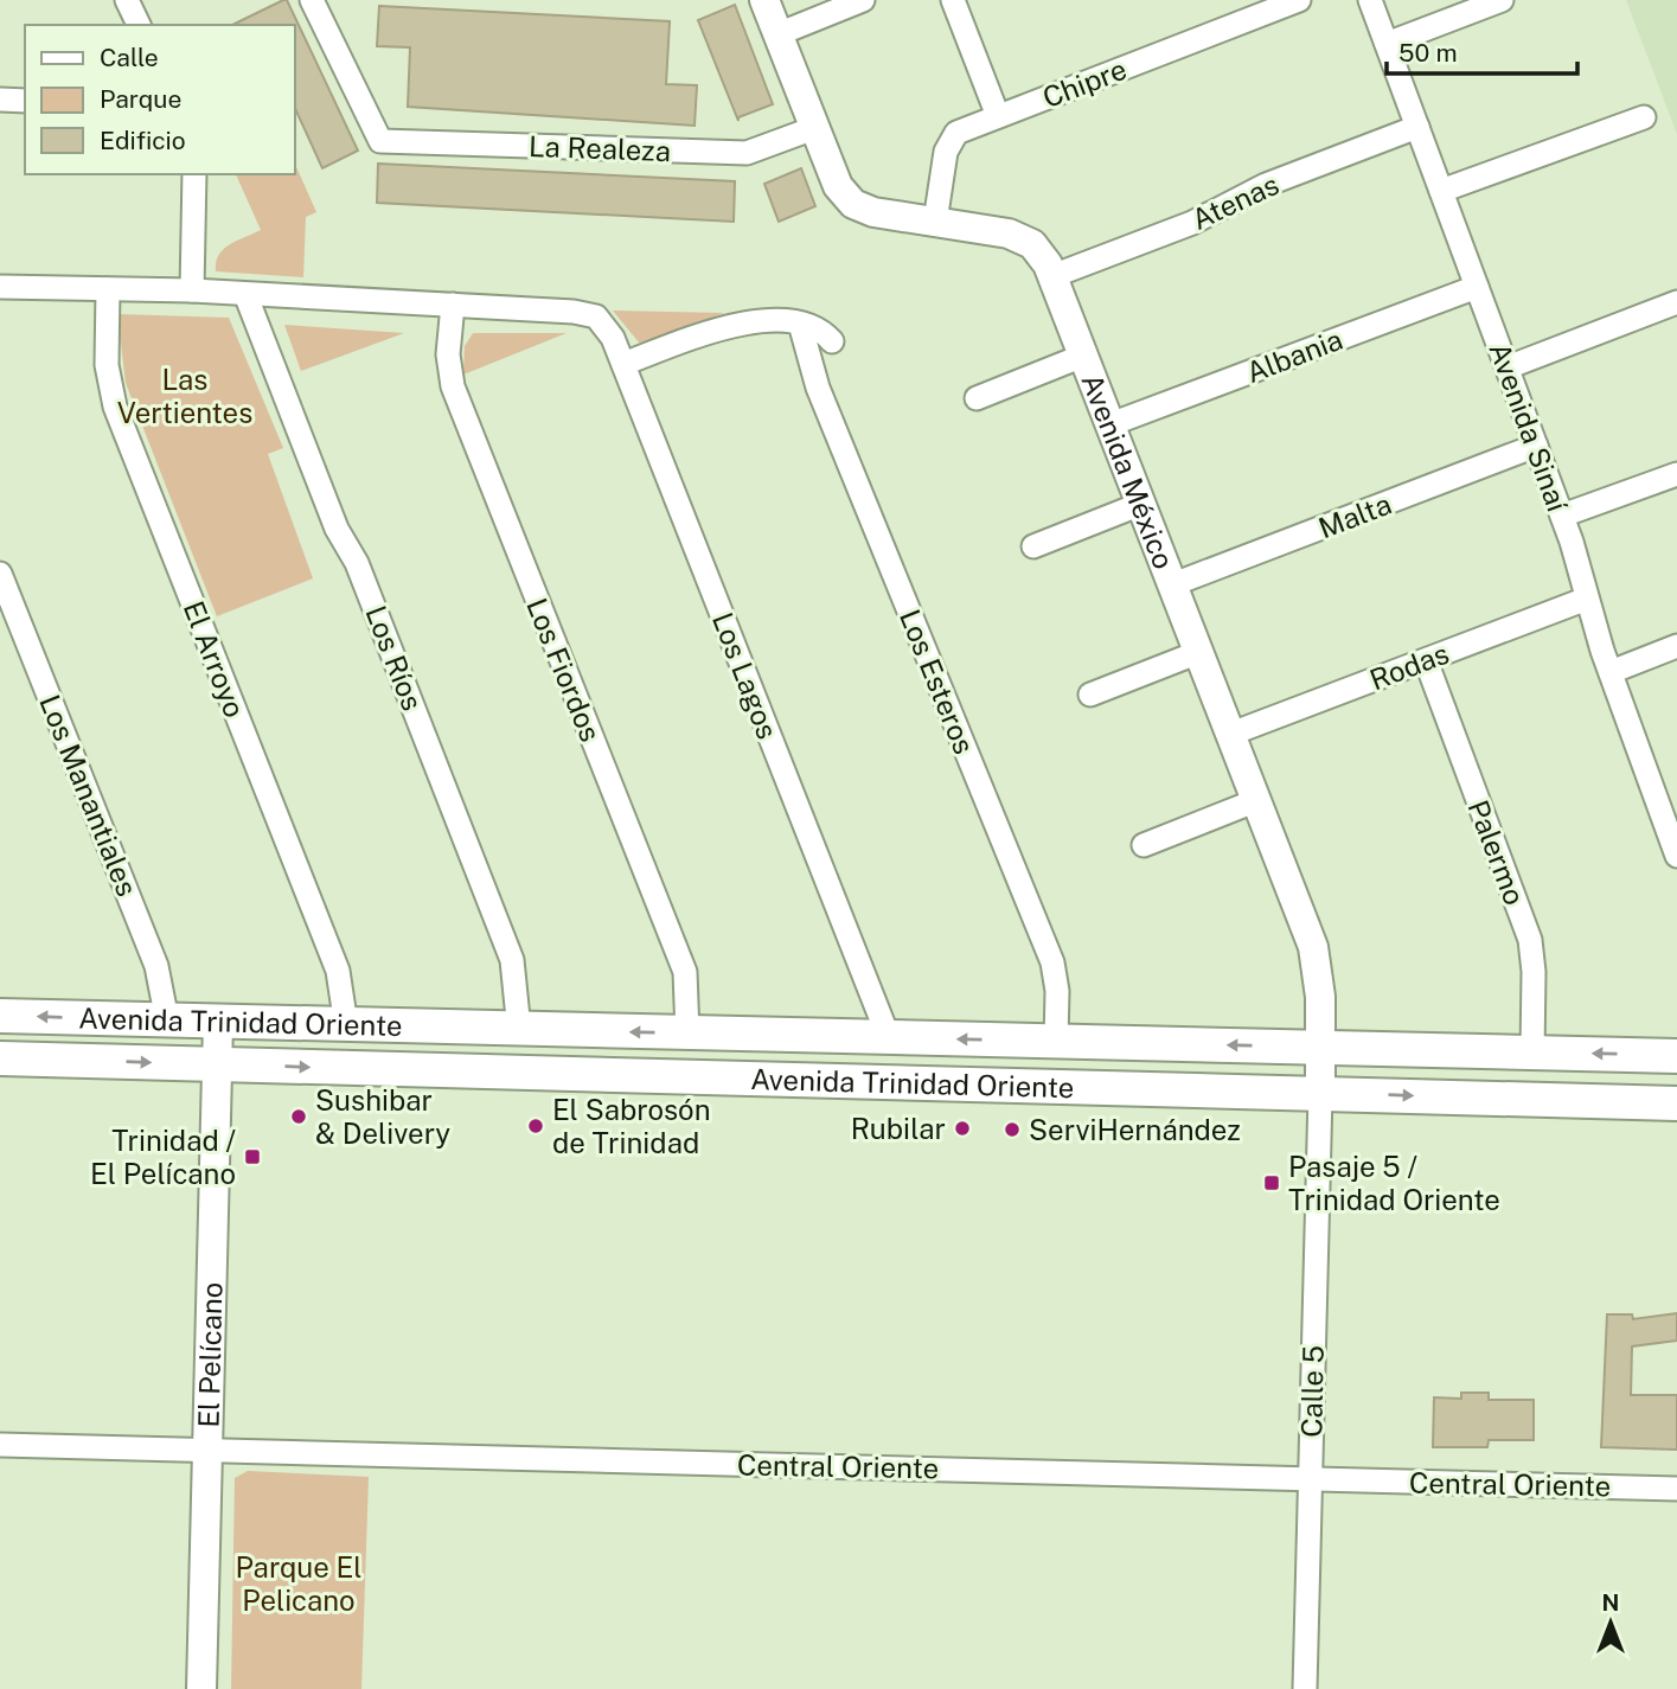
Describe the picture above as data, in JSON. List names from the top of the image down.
{
  "streets": {
    "main road": ["Avenida Trinidad Oriente"],
    "street": [
      "Chipre",
      "La Realeza",
      "Atenas",
      "Albania",
      "Avenida Sinaí",
      "Avenida México",
      "Malta",
      "Los Ríos",
      "El Arroyo",
      "Rodas",
      "Los Fiordos",
      "Los Lagos",
      "Los Esteros",
      "Los Manantiales",
      "Palermo",
      "El Pelícano",
      "Calle 5",
      "Central Oriente"
    ]
  },
  "crossings": [
    ["Chipre", "Avenida México"],
    ["La Realeza", "Avenida México"],
    ["Atenas", "Avenida Sinaí"],
    ["Atenas", "Avenida México"],
    ["Albania", "Avenida Sinaí"],
    ["Albania", "Avenida México"],
    ["Avenida Sinaí", "Malta"],
    ["Avenida Sinaí", "Rodas"],
    ["Avenida México", "Malta"],
    ["Avenida México", "Rodas"],
    ["Avenida México", "Avenida Trinidad Oriente"],
    ["Avenida México", "Calle 5"],
    ["Los Ríos", "Avenida Trinidad Oriente"],
    ["El Arroyo", "Avenida Trinidad Oriente"],
    ["Rodas", "Palermo"],
    ["Los Fiordos", "Los Lagos"],
    ["Los Fiordos", "Avenida Trinidad Oriente"],
    ["Los Lagos", "Avenida Trinidad Oriente"],
    ["Los Esteros", "Avenida Trinidad Oriente"],
    ["Los Manantiales", "Avenida Trinidad Oriente"],
    ["Palermo", "Avenida Trinidad Oriente"],
    ["Avenida Trinidad Oriente", "El Pelícano"],
    ["Avenida Trinidad Oriente", "Calle 5"],
    ["El Pelícano", "Central Oriente"],
    ["Calle 5", "Central Oriente"]
  ],
  "parks": ["Las Vertientes", "Parque El Pelicano"],
  "places": {
    "other": [
      "Sushibar & Delivery",
      "El Sabrosón de Trinidad",
      "Rubilar",
      "ServiHernández"
    ],
    "transit": ["Trinidad / El Pelícano", "Pasaje 5 / Trinidad Oriente"]
  },
  "legend": ["Calle", "Parque", "Edificio"],
  "scale_bar": "50 m",
  "north": "top"
}
